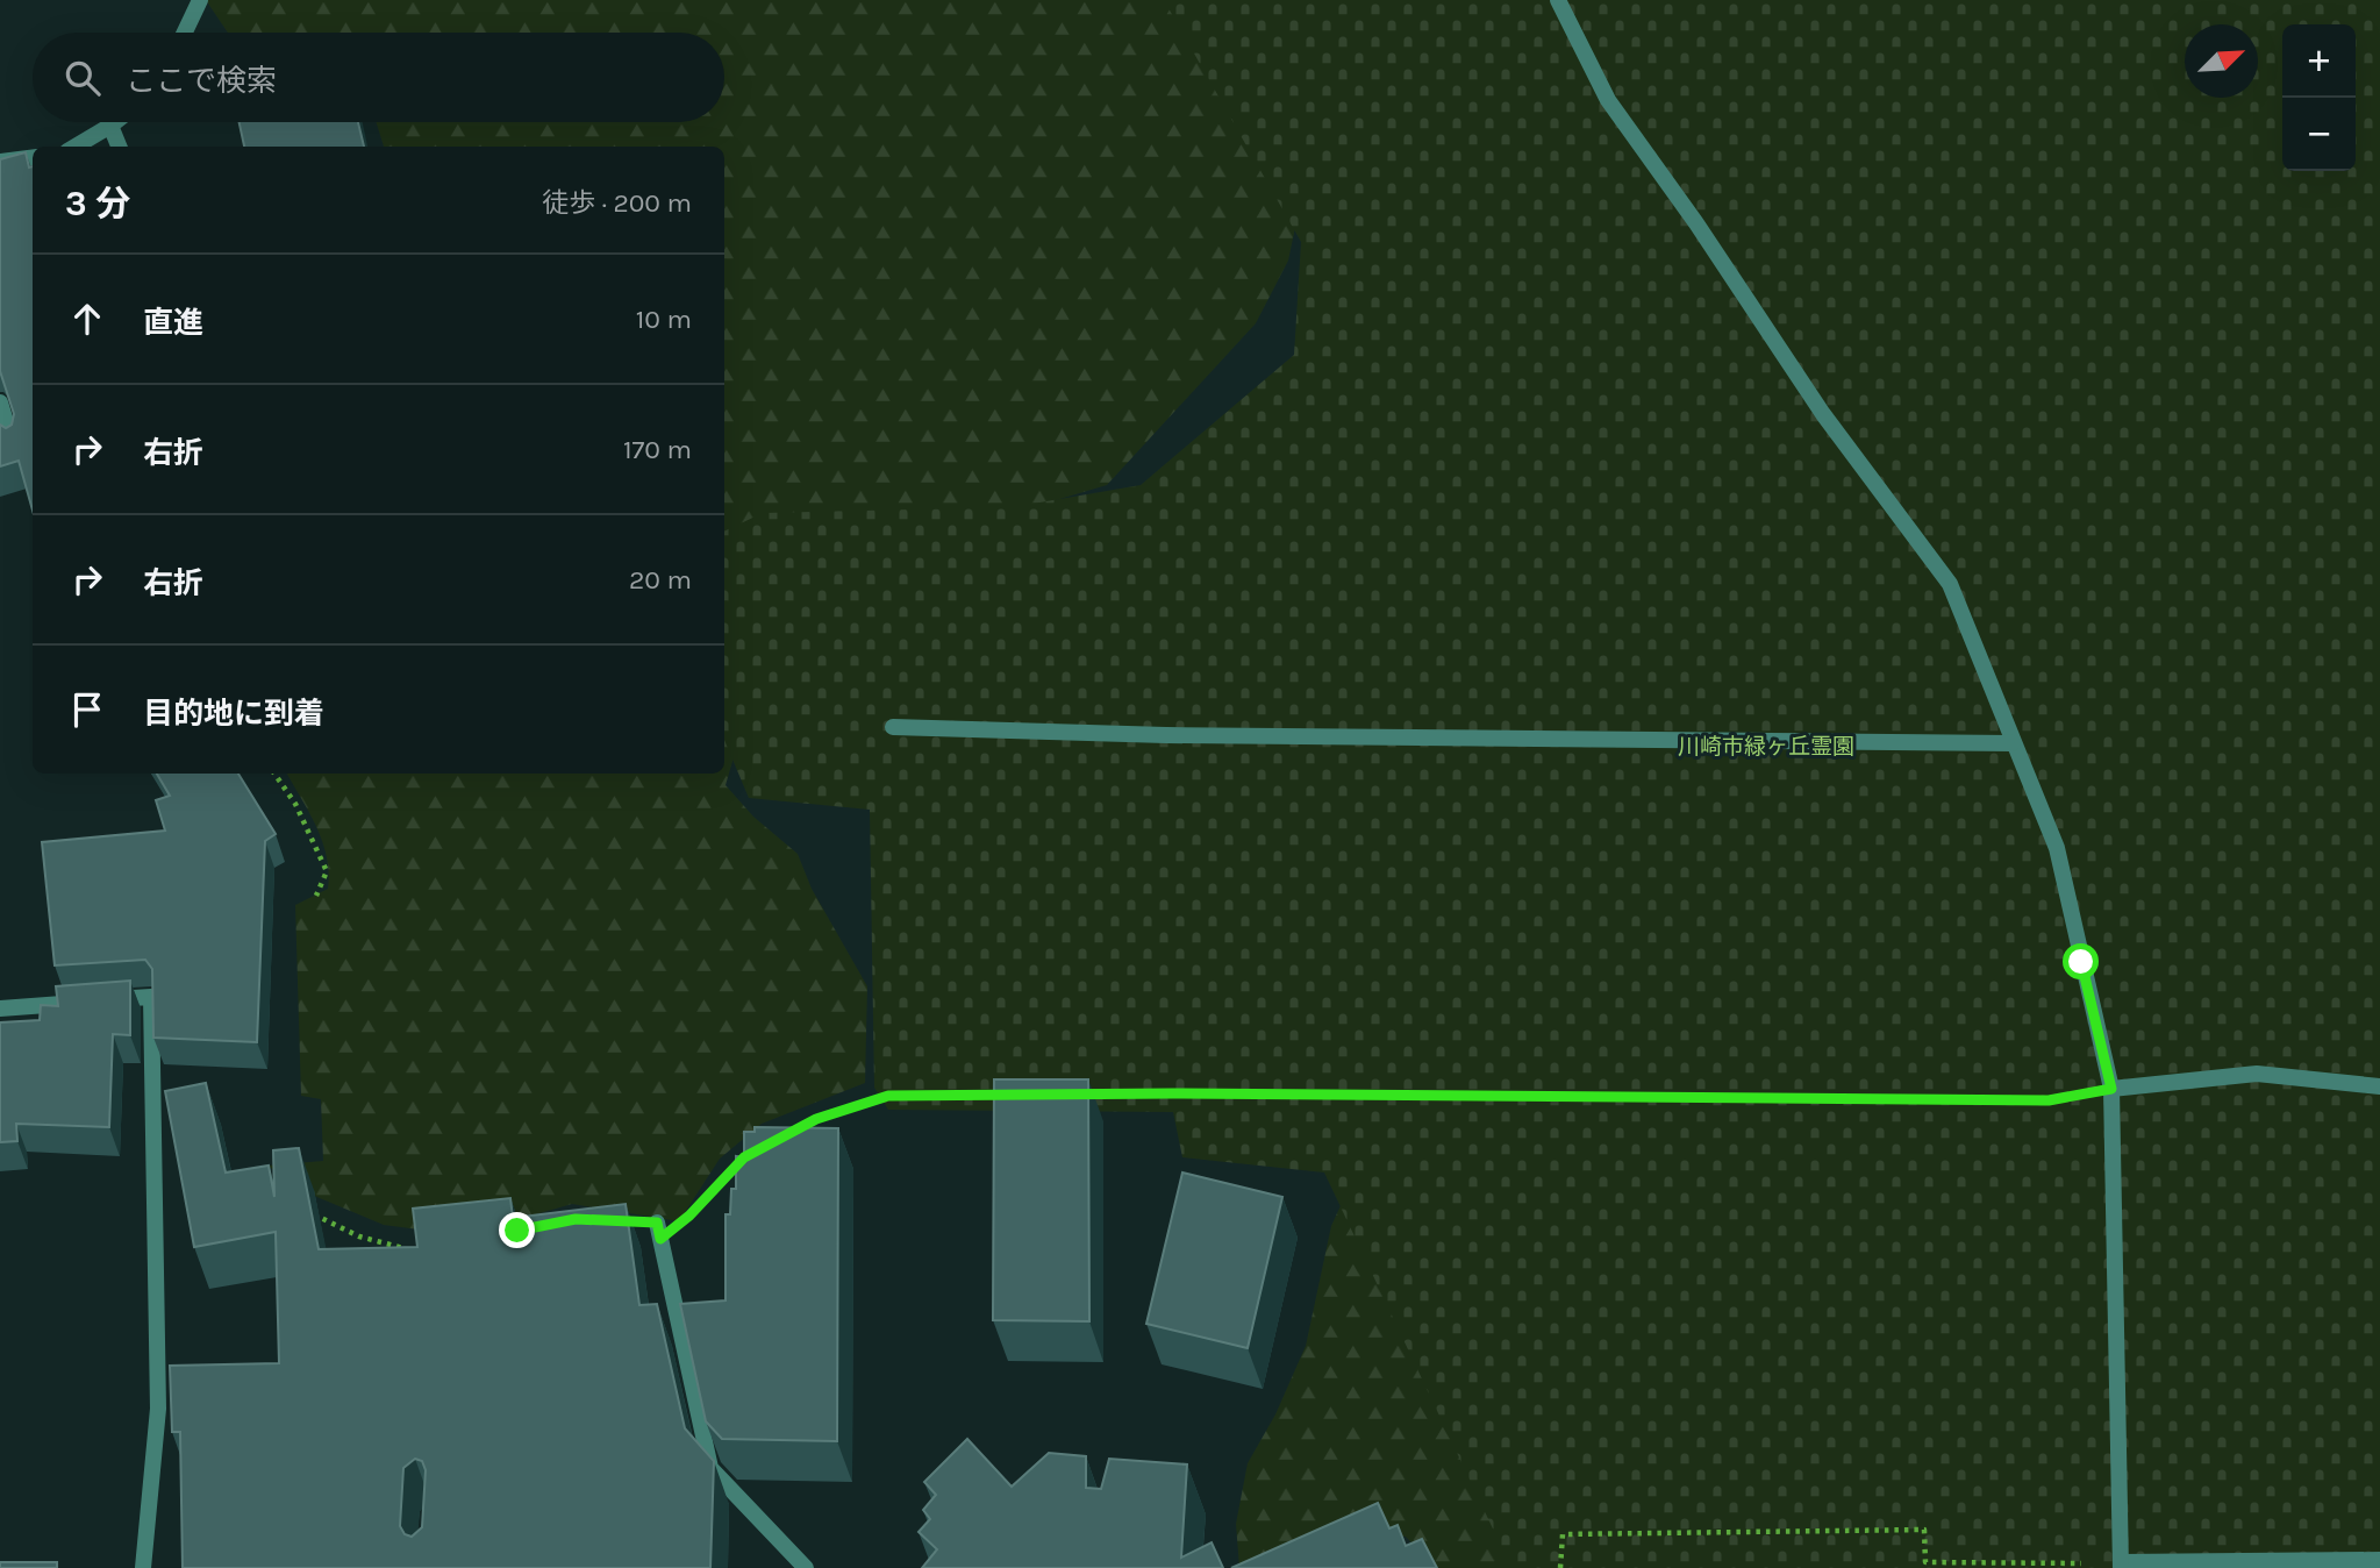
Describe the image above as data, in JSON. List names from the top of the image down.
{
  "parks": ["川崎市緑ヶ丘霊園"],
  "north": "top right",
  "page": {
    "map_buttons": ["+", "−"],
    "search": "ここで検索",
    "heading": ["3 分", "徒歩 · 200 m"],
    "list": [
      ["直進", "10 m"],
      ["右折", "170 m"],
      ["右折", "20 m"],
      "目的地に到着"
    ]
  }
}
